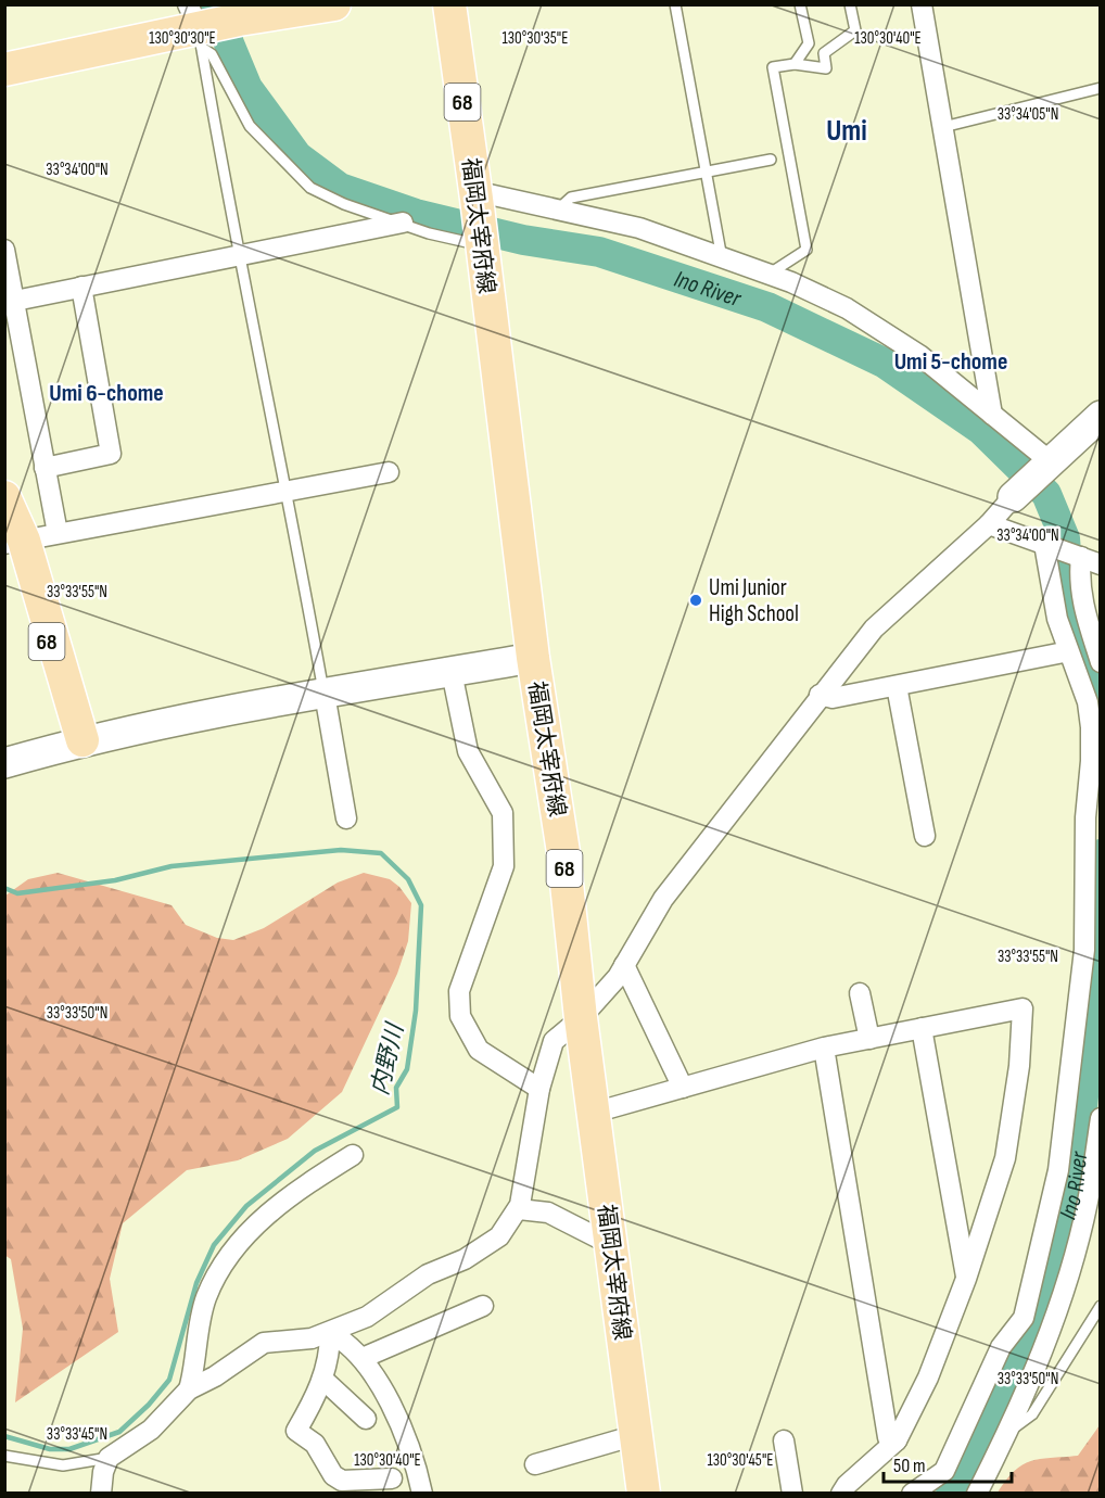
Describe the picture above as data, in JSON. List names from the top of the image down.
{
  "streets": {
    "main road": ["68", "福岡太宰府線"]
  },
  "districts": ["Umi", "Umi 5-chome", "Umi 6-chome"],
  "water": ["Ino River", "内野川"],
  "places": ["Umi Junior High School"],
  "scale_bar": "50 m",
  "coordinates": [
    "130°30'30\"E",
    "130°30'35\"E",
    "130°30'40\"E",
    "33°34'05\"N",
    "33°34'00\"N",
    "33°33'55\"N",
    "33°33'50\"N",
    "33°33'45\"N",
    "130°30'45\"E"
  ]
}
